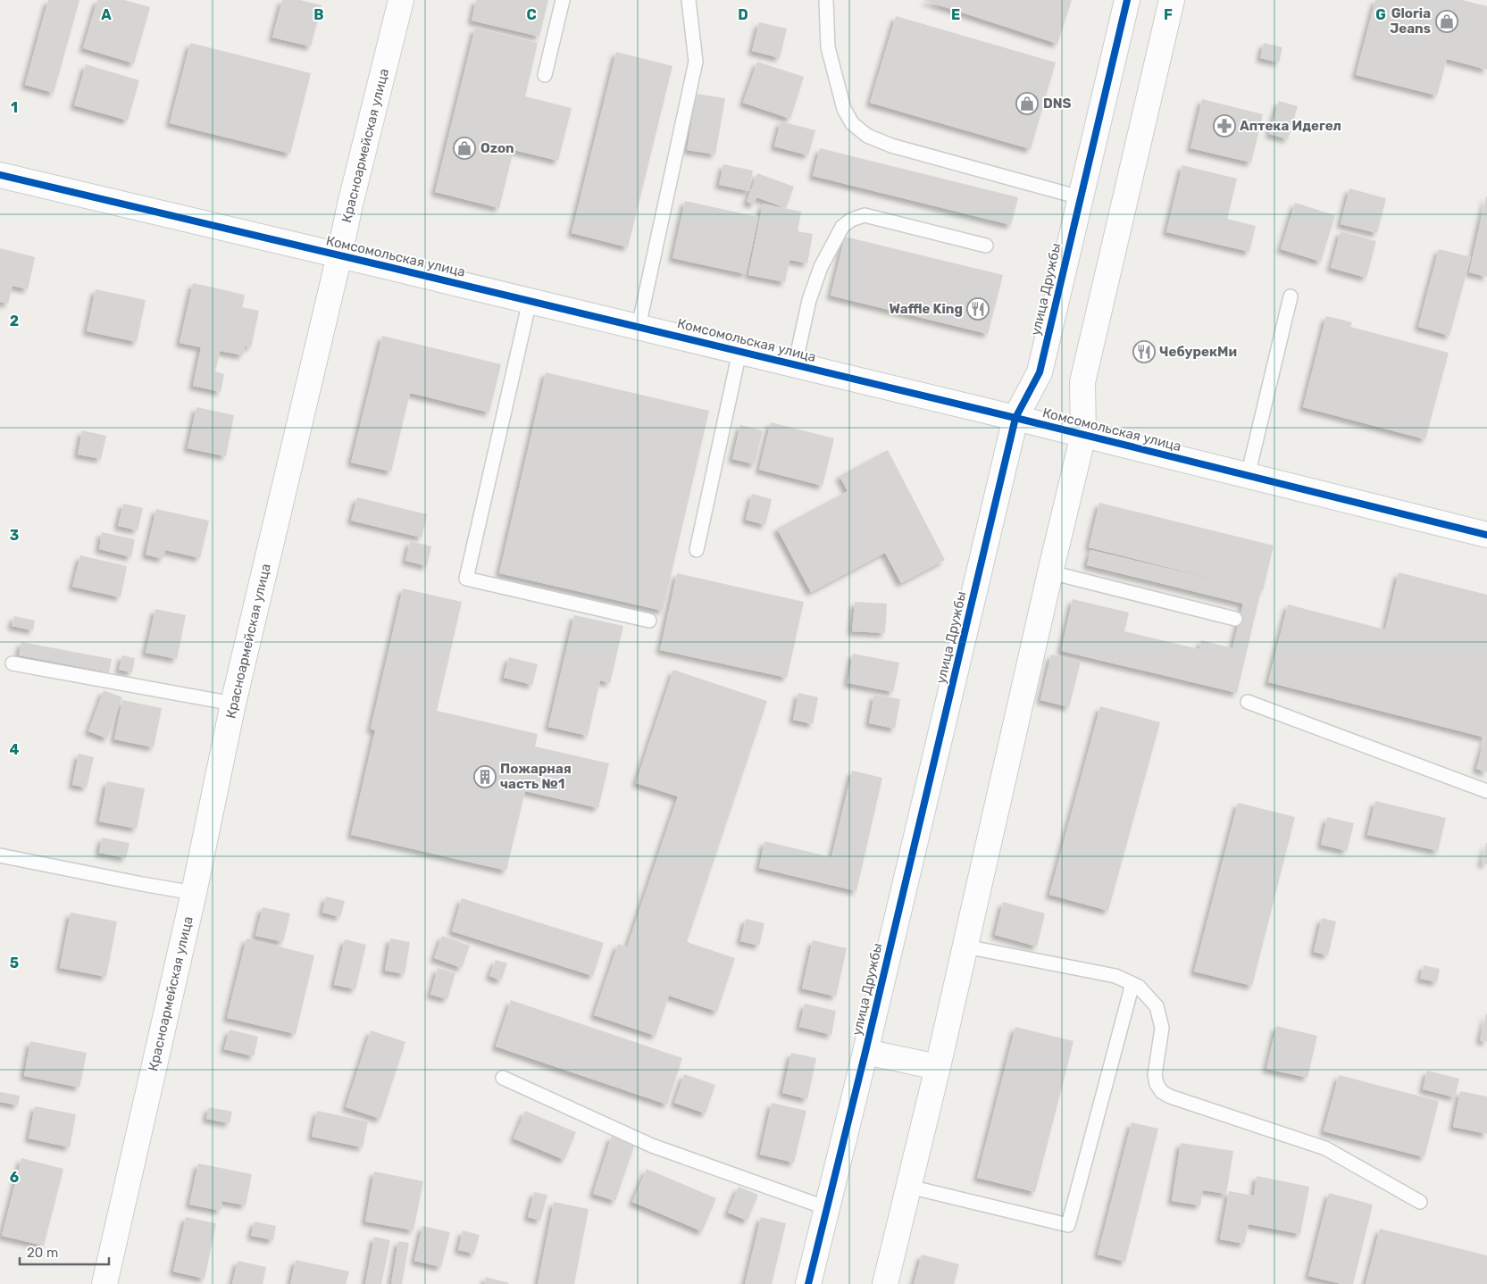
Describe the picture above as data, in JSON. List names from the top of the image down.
{
  "streets": {
    "street": ["Красноармейская улица", "Комсомольская улица", "улица Дружбы"]
  },
  "crossings": [
    ["Красноармейская улица", "Комсомольская улица"],
    ["Комсомольская улица", "улица Дружбы"]
  ],
  "places": {
    "shop": ["Gloria Jeans", "DNS", "Ozon"],
    "pharmacy": ["Аптека Идегел"],
    "restaurant": ["Waffle King", "ЧебурекМи"],
    "building": ["Пожарная часть №1"]
  },
  "scale_bar": "20 m",
  "grid": {
    "columns": [
      "A",
      "B",
      "C",
      "D",
      "E",
      "F",
      "G"
    ],
    "rows": [
      "1",
      "2",
      "3",
      "4",
      "5",
      "6"
    ]
  }
}
